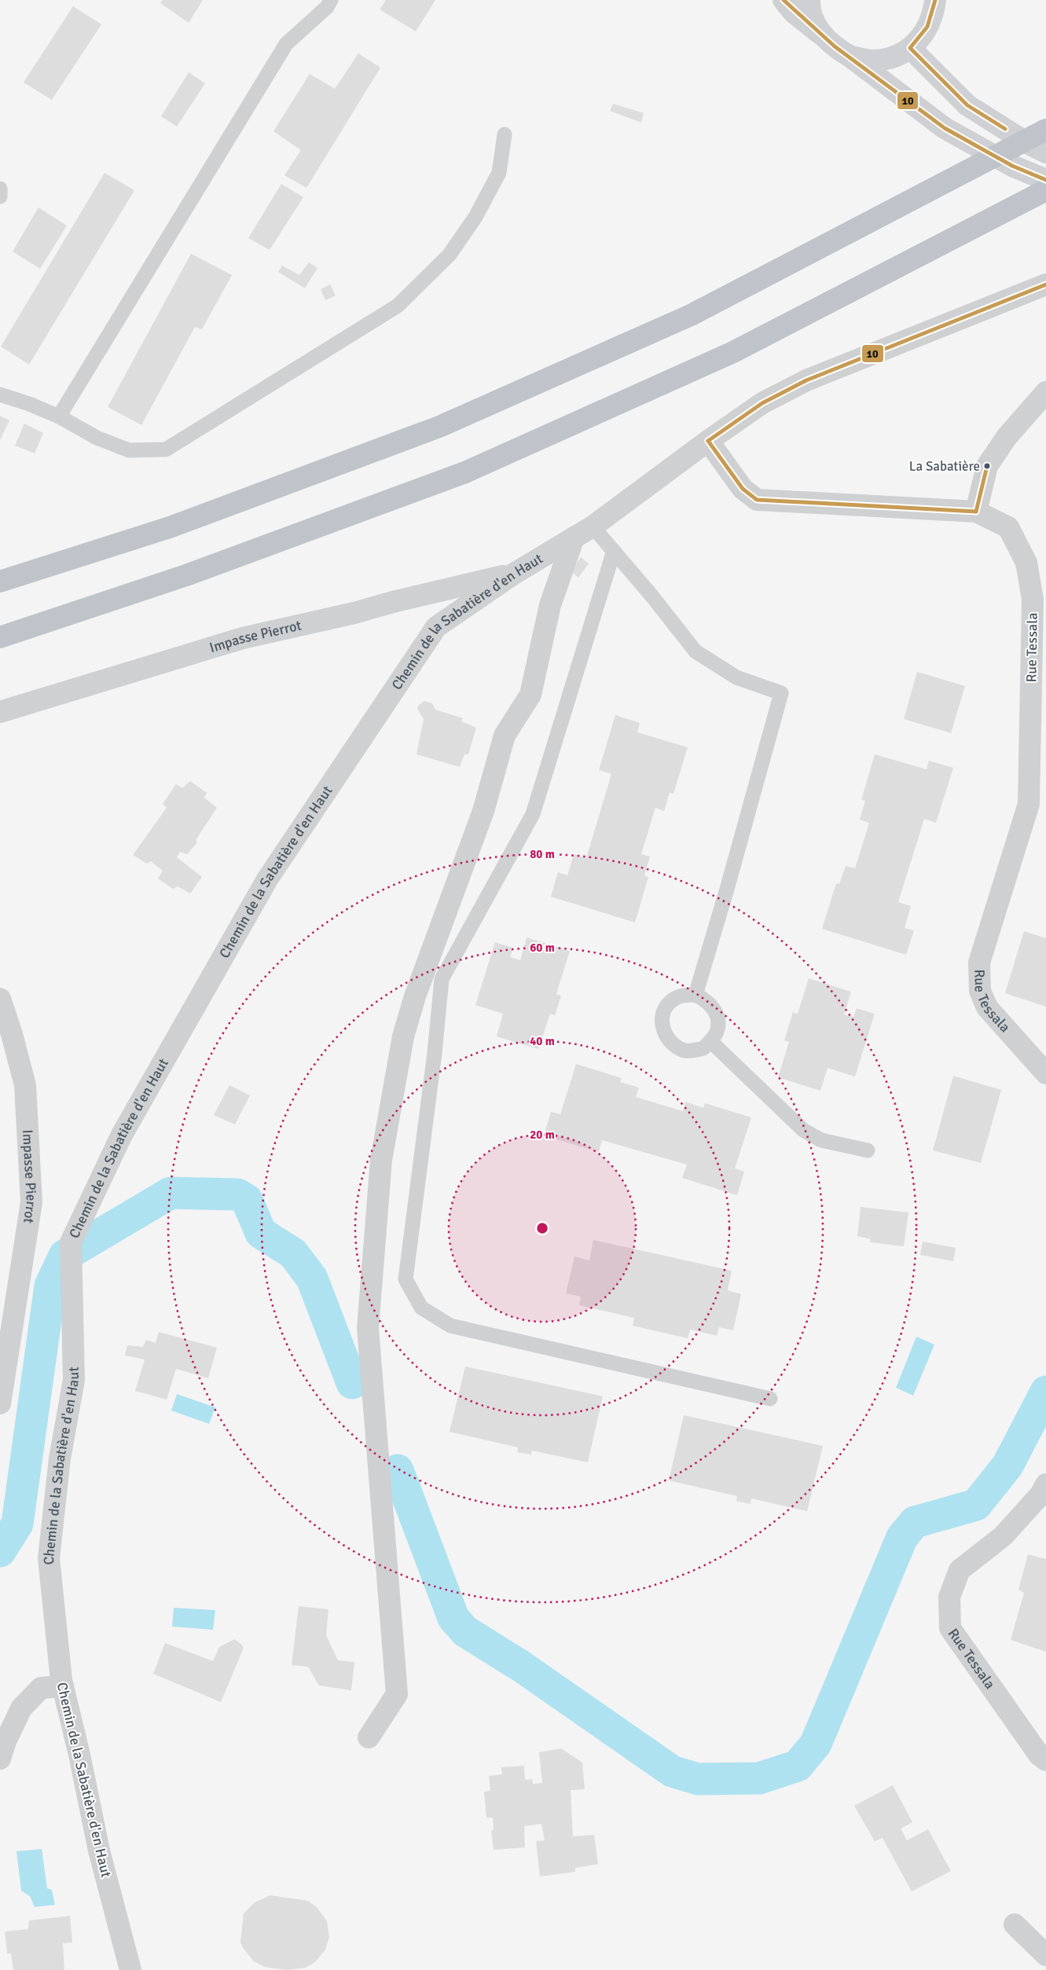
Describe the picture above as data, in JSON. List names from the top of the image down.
{
  "streets": {
    "street": ["Chemin de la Sabatière d'en Haut", "Impasse Pierrot", "Rue Tessala"]
  },
  "crossings": [
    ["Chemin de la Sabatière d'en Haut", "Impasse Pierrot"],
    ["Chemin de la Sabatière d'en Haut", "Rue Tessala"]
  ],
  "places": ["La Sabatière"],
  "lines": ["transit line 10"],
  "rings": [
    "80 m",
    "60 m",
    "40 m",
    "20 m"
  ]
}
